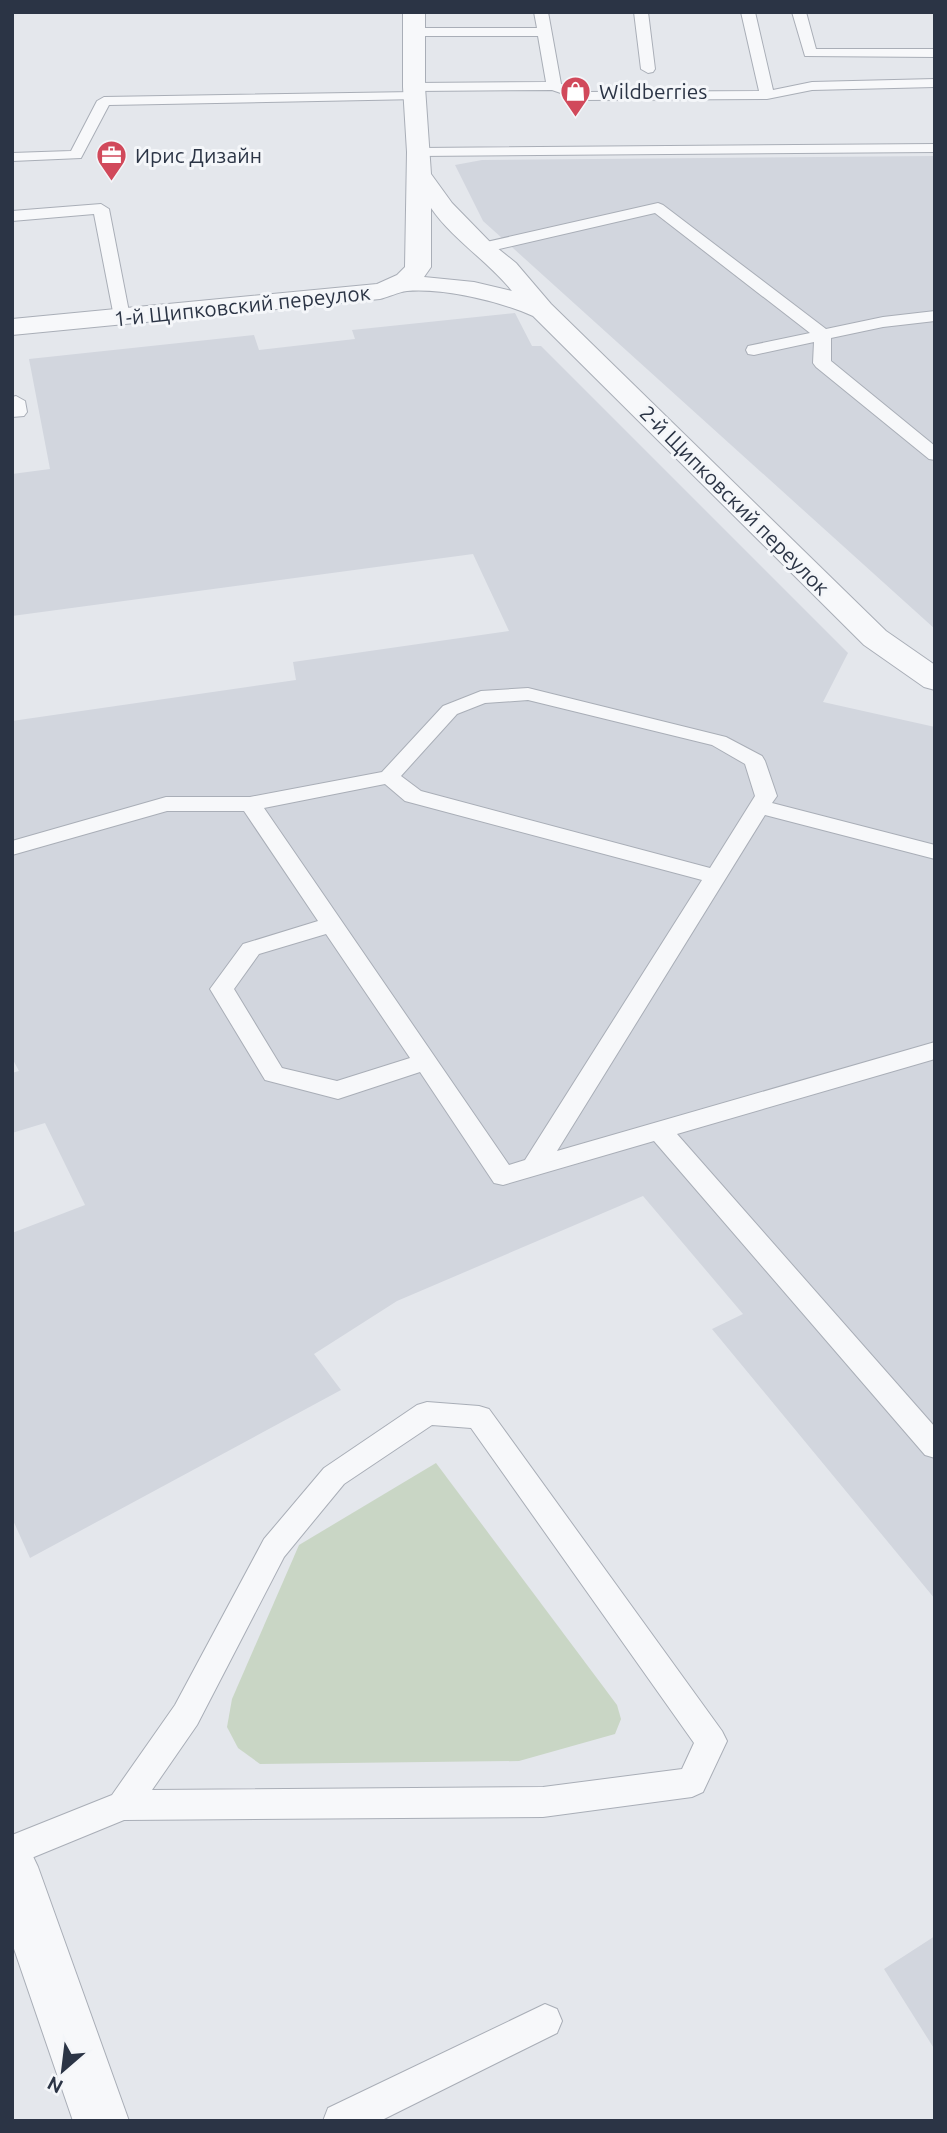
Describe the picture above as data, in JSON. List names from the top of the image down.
{
  "streets": {
    "street": ["1-й Щипковский переулок", "2-й Щипковский переулок"]
  },
  "crossings": [
    ["1-й Щипковский переулок", "2-й Щипковский переулок"]
  ],
  "places": {
    "shop": ["Wildberries"],
    "office": ["Ирис Дизайн"]
  },
  "north": "bottom left"
}
